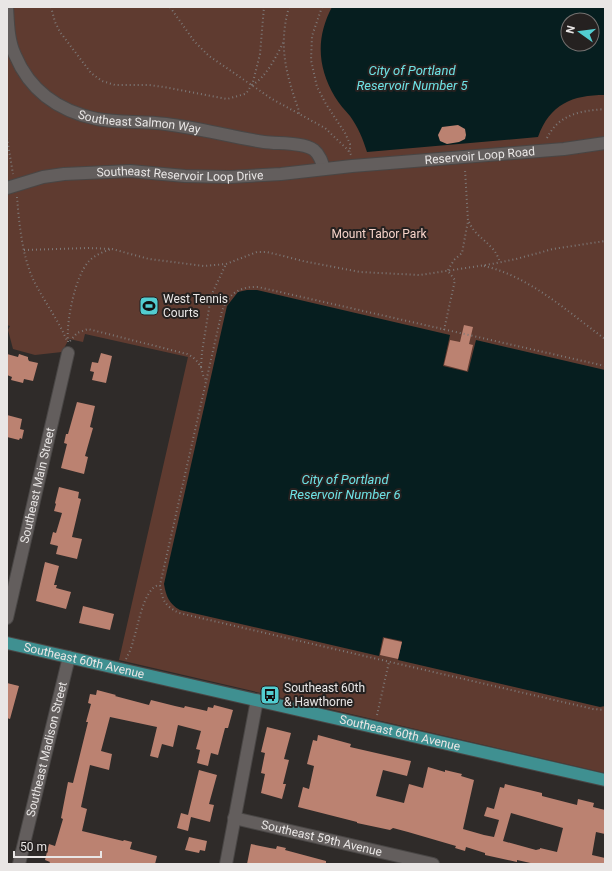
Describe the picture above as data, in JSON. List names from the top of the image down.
{
  "streets": {
    "main road": ["Southeast 60th Avenue"],
    "street": [
      "Southeast Salmon Way",
      "Reservoir Loop Road",
      "Southeast Reservoir Loop Drive",
      "Southeast Main Street",
      "Southeast Madison Street",
      "Southeast 59th Avenue"
    ]
  },
  "crossings": [
    ["Southeast Salmon Way", "Southeast Reservoir Loop Drive"],
    ["Reservoir Loop Road", "Southeast Reservoir Loop Drive"],
    ["Southeast 60th Avenue", "Southeast Madison Street"]
  ],
  "water": ["City of Portland Reservoir Number 5", "City of Portland Reservoir Number 6"],
  "parks": ["Mount Tabor Park"],
  "places": {
    "sports": ["West Tennis Courts"],
    "bus stop": ["Southeast 60th & Hawthorne"]
  },
  "scale_bar": "50 m",
  "north": "left"
}
